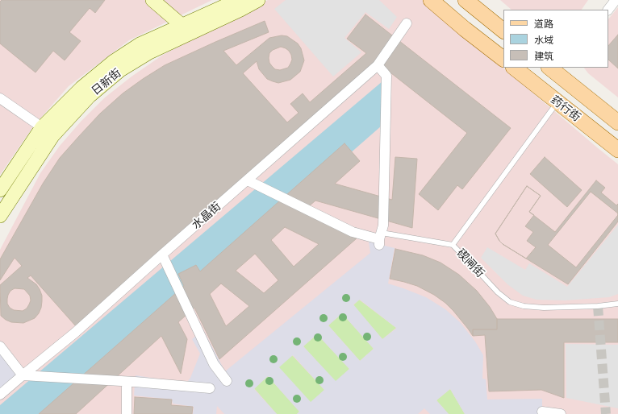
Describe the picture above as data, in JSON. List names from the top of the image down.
{
  "streets": {
    "main road": ["药行街"],
    "street": ["日新街", "水晶街"],
    "lane": ["碶闸街"]
  },
  "crossings": [
    ["药行街", "碶闸街"]
  ],
  "legend": ["道路", "水域", "建筑"]
}
